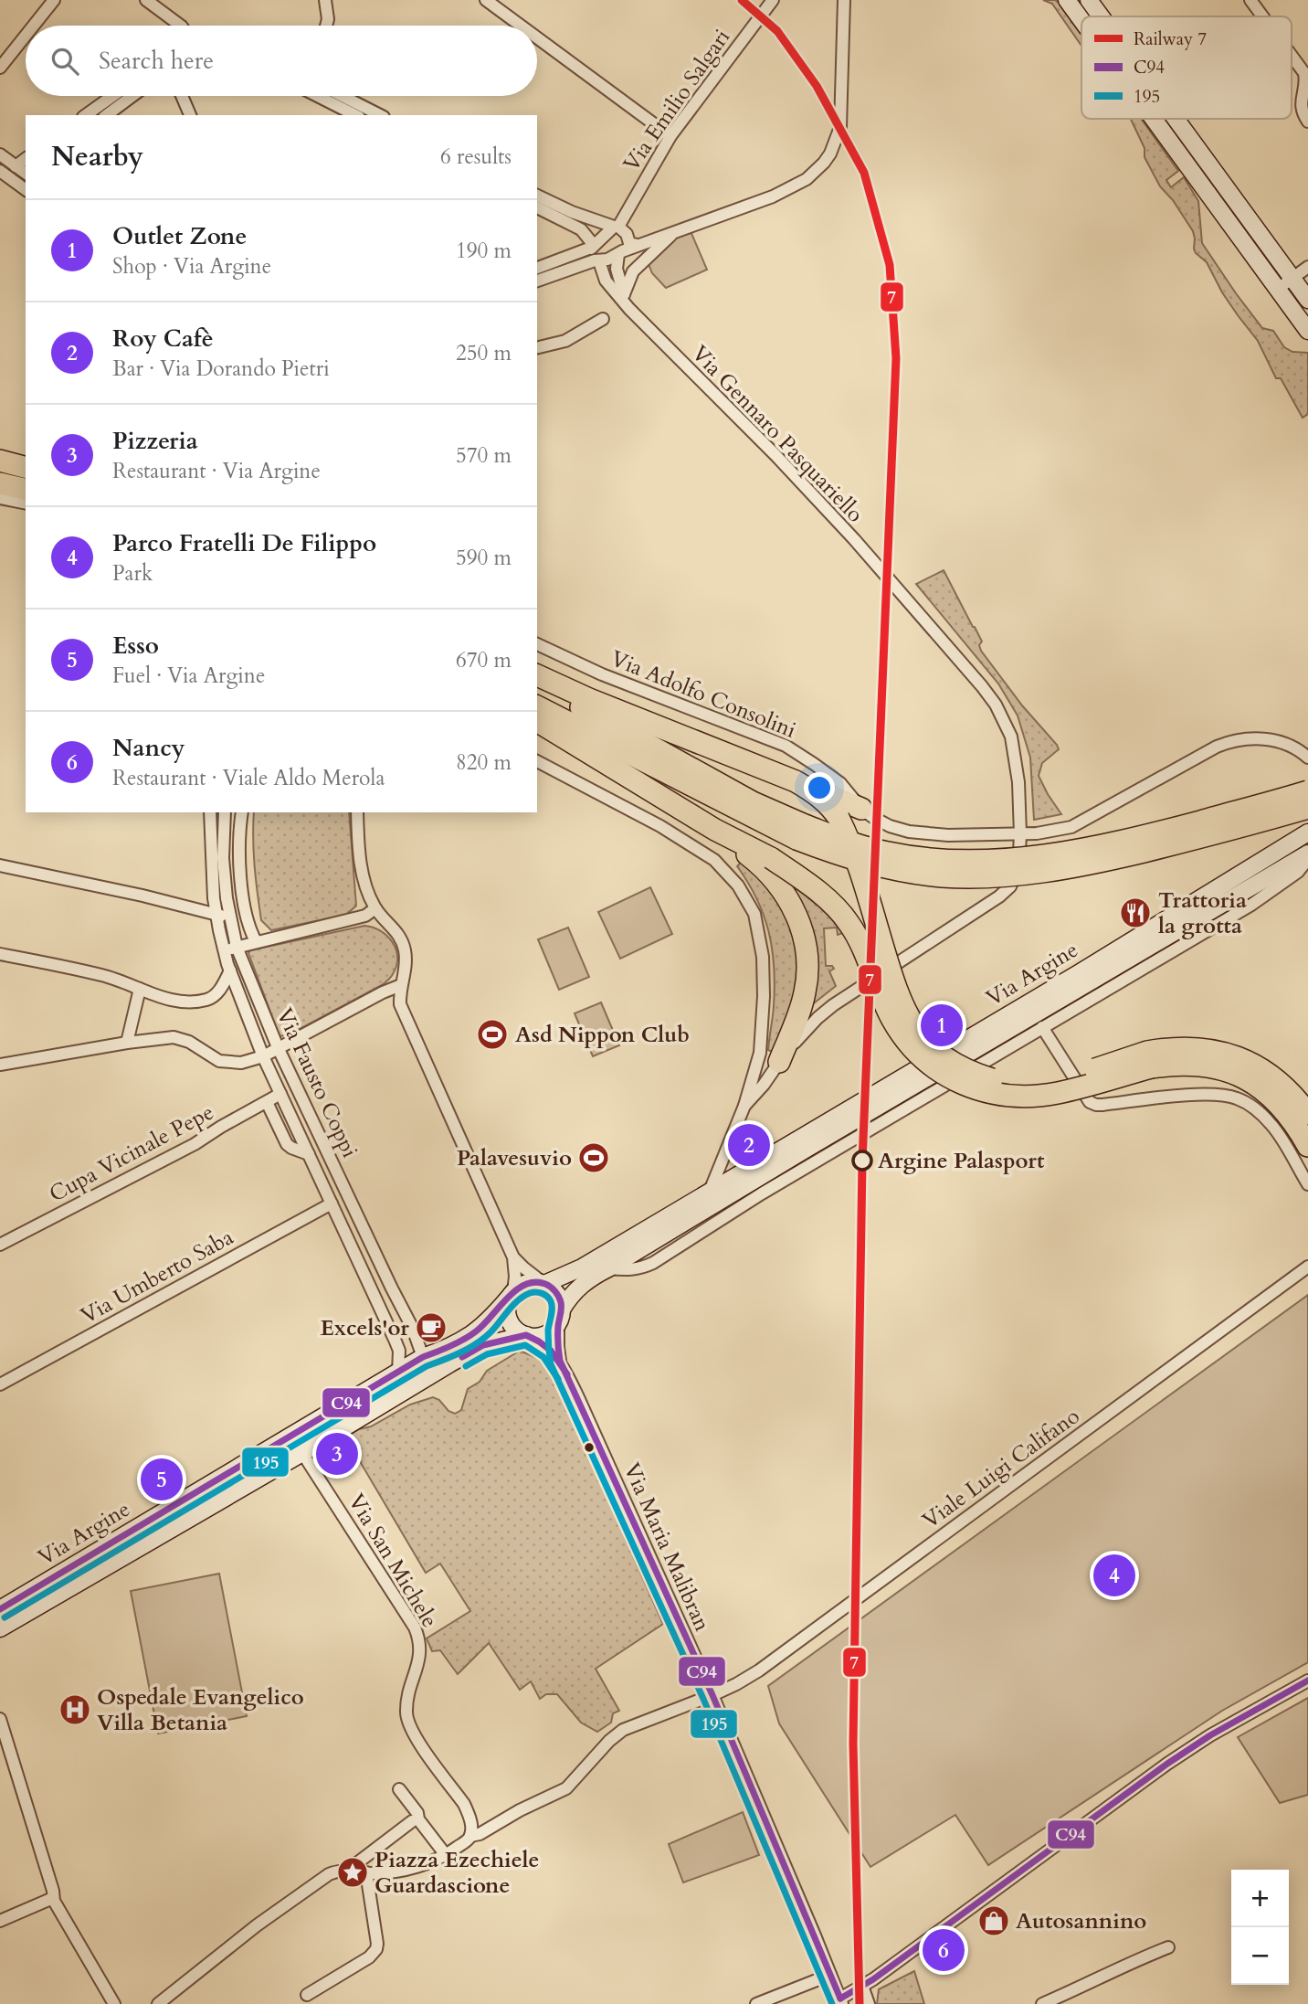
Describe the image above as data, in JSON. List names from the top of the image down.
{
  "streets": {
    "street": [
      "Via Emilio Salgari",
      "Via Gennaro Pasquariello",
      "Via Adolfo Consolini",
      "Via Argine",
      "Via Fausto Coppi",
      "Cupa Vicinale Pepe",
      "Via Umberto Saba",
      "Viale Luigi Califano",
      "Via Maria Malibran",
      "Via San Michele"
    ]
  },
  "crossings": [
    ["Via Gennaro Pasquariello", "Via Adolfo Consolini"],
    ["Via Argine", "Via Fausto Coppi"],
    ["Via Argine", "Via Maria Malibran"],
    ["Via Argine", "Via San Michele"],
    ["Via Fausto Coppi", "Cupa Vicinale Pepe"],
    ["Via Fausto Coppi", "Via Umberto Saba"],
    ["Viale Luigi Califano", "Via Maria Malibran"],
    ["Viale Luigi Califano", "Via San Michele"]
  ],
  "places": {
    "restaurant": ["Trattoria la grotta"],
    "sports": ["Asd Nippon Club", "Palavesuvio"],
    "other": ["Argine Palasport"],
    "cafe": ["Excels'or"],
    "hospital": ["Ospedale Evangelico Villa Betania"],
    "place": ["Piazza Ezechiele Guardascione"],
    "shop": ["Autosannino"]
  },
  "lines": ["rail line 7", "transit line C94", "transit line 195"],
  "legend": ["Railway 7", "C94", "195"],
  "page": {
    "search": "Search here",
    "heading": ["Nearby", "6 results"],
    "list": [
      {
        "mark": "1",
        "name": "Outlet Zone",
        "note": "Shop · Via Argine",
        "value": "190 m"
      },
      {
        "mark": "2",
        "name": "Roy Cafè",
        "note": "Bar · Via Dorando Pietri",
        "value": "250 m"
      },
      {
        "mark": "3",
        "name": "Pizzeria",
        "note": "Restaurant · Via Argine",
        "value": "570 m"
      },
      {
        "mark": "4",
        "name": "Parco Fratelli De Filippo",
        "note": "Park",
        "value": "590 m"
      },
      {
        "mark": "5",
        "name": "Esso",
        "note": "Fuel · Via Argine",
        "value": "670 m"
      },
      {
        "mark": "6",
        "name": "Nancy",
        "note": "Restaurant · Viale Aldo Merola",
        "value": "820 m"
      }
    ],
    "pins": [
      "1",
      "2",
      "3",
      "5",
      "4",
      "6"
    ],
    "map_buttons": ["+", "−"]
  }
}
